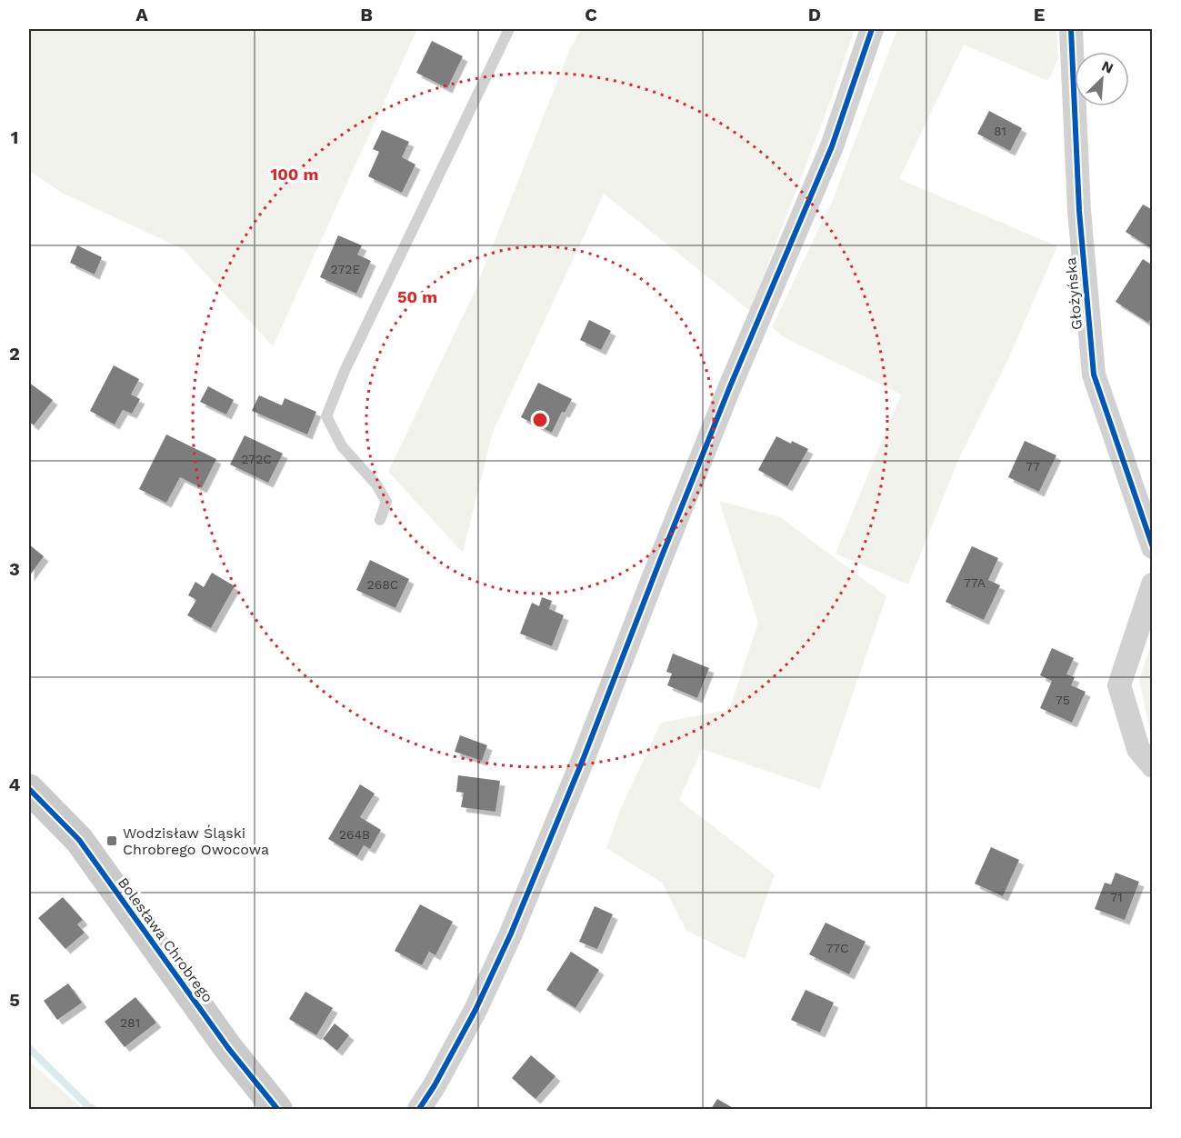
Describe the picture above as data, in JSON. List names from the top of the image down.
{
  "streets": {
    "street": ["Głożyńska", "Bolesława Chrobrego"]
  },
  "places": {
    "transit": ["Wodzisław Śląski Chrobrego Owocowa"]
  },
  "house_numbers": [
    "81",
    "272E",
    "272C",
    "77",
    "77A",
    "268C",
    "75",
    "264B",
    "71",
    "77C",
    "281"
  ],
  "north": "top right",
  "grid": {
    "columns": [
      "A",
      "B",
      "C",
      "D",
      "E"
    ],
    "rows": [
      "1",
      "2",
      "3",
      "4",
      "5"
    ]
  },
  "rings": ["100 m", "50 m"]
}
